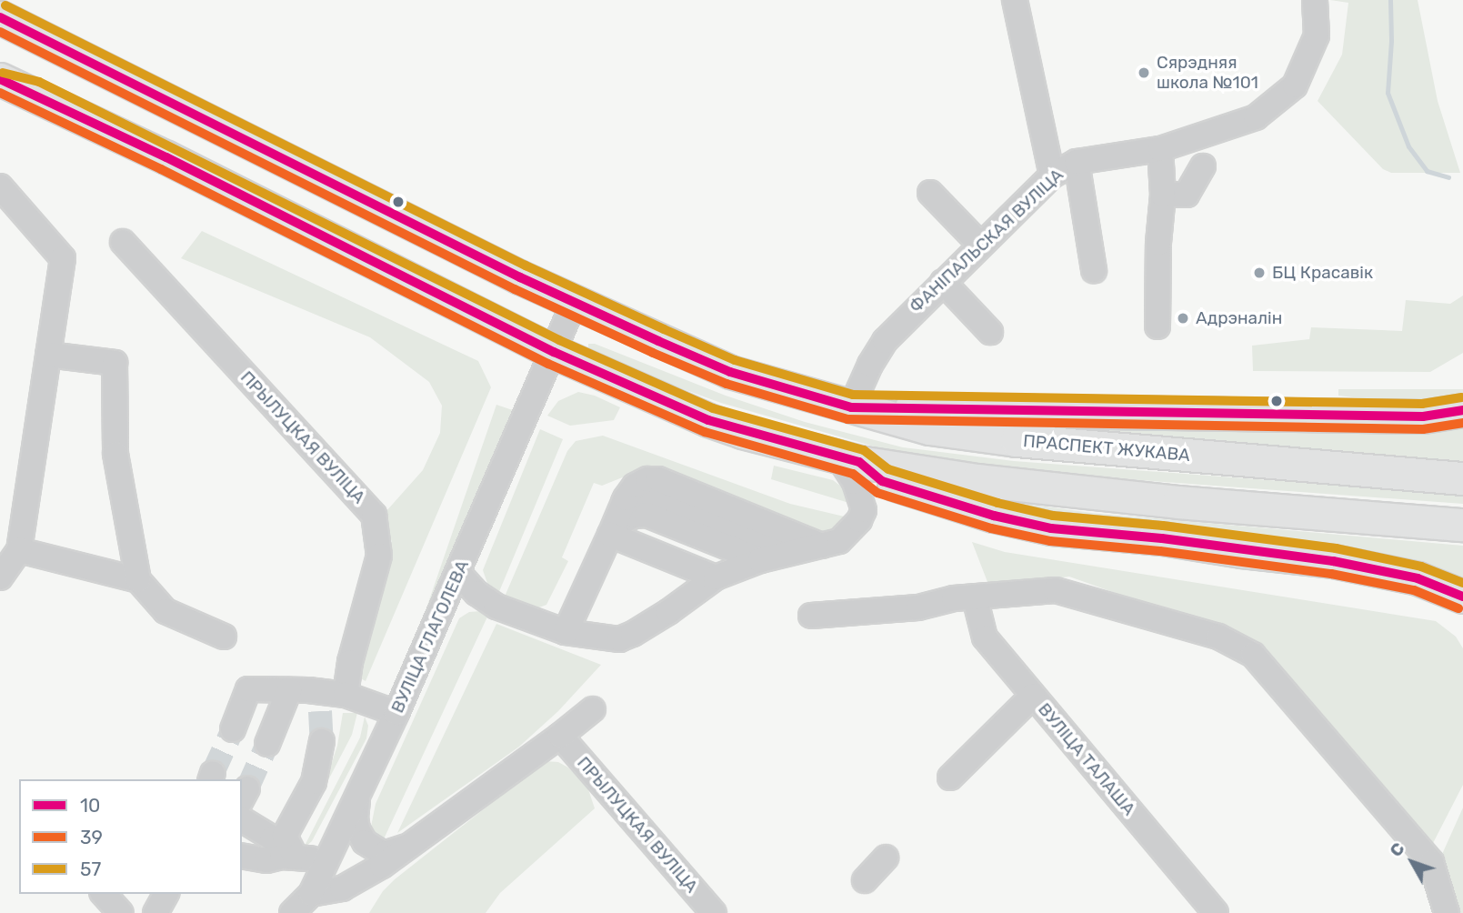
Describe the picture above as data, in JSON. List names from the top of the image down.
{
  "streets": {
    "main road": ["ПРАСПЕКТ ЖУКАВА"],
    "street": [
      "ФАНІПАЛЬСКАЯ ВУЛІЦА",
      "ПРЫЛУЦКАЯ ВУЛІЦА",
      "ВУЛІЦА ГЛАГОЛЕВА",
      "ВУЛІЦА ТАЛАША"
    ]
  },
  "crossings": [
    ["ФАНІПАЛЬСКАЯ ВУЛІЦА", "ПРАСПЕКТ ЖУКАВА"],
    ["ПРАСПЕКТ ЖУКАВА", "ВУЛІЦА ГЛАГОЛЕВА"]
  ],
  "places": ["Сярэдняя школа №101", "БЦ Красавік", "Адрэналін"],
  "lines": ["transit line 57", "transit line 10", "transit line 39"],
  "legend": ["10", "39", "57"],
  "north": "top left"
}
